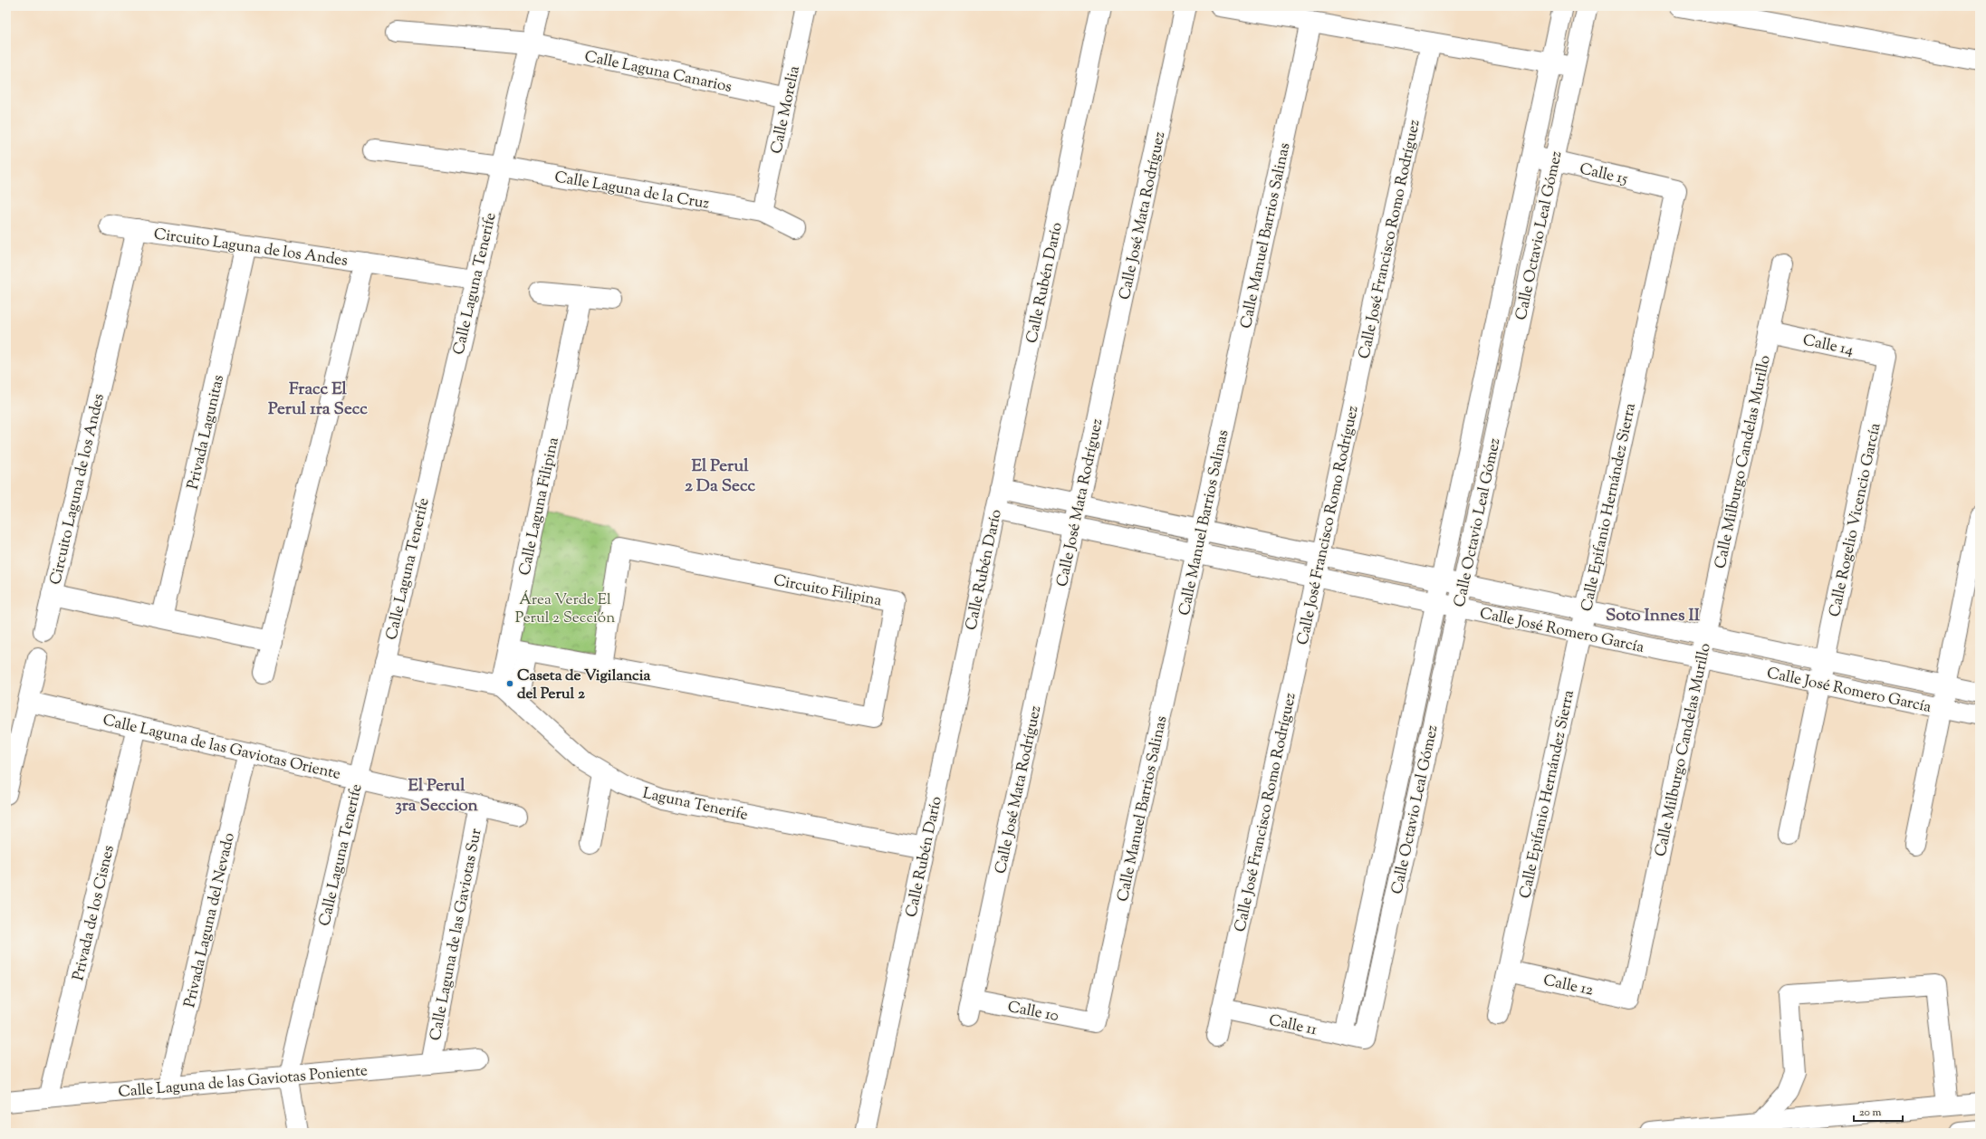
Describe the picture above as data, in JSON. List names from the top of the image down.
{
  "streets": {
    "main road": [
      "Calle Laguna Canarios",
      "Calle Morelia",
      "Calle 15",
      "Calle Laguna de la Cruz",
      "Calle José Mata Rodríguez",
      "Calle Manuel Barrios Salinas",
      "Calle Octavio Leal Gómez",
      "Calle José Francisco Romo Rodríguez",
      "Circuito Laguna de los Andes",
      "Calle Rubén Darío",
      "Calle Laguna Tenerife",
      "Calle 14",
      "Privada Lagunitas",
      "Calle Milburgo Candelas Murillo",
      "Calle Laguna Filipina",
      "Calle Epifanio Hernández Sierra",
      "Calle Rogelio Vicencio García",
      "Circuito Filipina",
      "Calle José Romero García",
      "Calle Laguna de las Gaviotas Oriente",
      "Laguna Tenerife",
      "Privada de los Cisnes",
      "Privada Laguna del Nevado",
      "Calle Laguna de las Gaviotas Sur",
      "Calle 12",
      "Calle 10",
      "Calle 11",
      "Calle Laguna de las Gaviotas Poniente"
    ]
  },
  "crossings": [
    ["Calle Laguna Canarios", "Calle Morelia"],
    ["Calle Laguna Canarios", "Calle Laguna Tenerife"],
    ["Calle Morelia", "Calle Laguna de la Cruz"],
    ["Calle 15", "Calle Octavio Leal Gómez"],
    ["Calle 15", "Calle Epifanio Hernández Sierra"],
    ["Calle Laguna de la Cruz", "Calle Laguna Tenerife"],
    ["Calle José Mata Rodríguez", "Calle José Romero García"],
    ["Calle José Mata Rodríguez", "Calle 10"],
    ["Calle Manuel Barrios Salinas", "Calle José Romero García"],
    ["Calle Manuel Barrios Salinas", "Calle 10"],
    ["Calle Octavio Leal Gómez", "Calle José Romero García"],
    ["Calle Octavio Leal Gómez", "Calle 11"],
    ["Calle José Francisco Romo Rodríguez", "Calle José Romero García"],
    ["Calle José Francisco Romo Rodríguez", "Calle 11"],
    ["Circuito Laguna de los Andes", "Calle Laguna Tenerife"],
    ["Circuito Laguna de los Andes", "Privada Lagunitas"],
    ["Calle Rubén Darío", "Calle José Romero García"],
    ["Calle Rubén Darío", "Laguna Tenerife"],
    ["Calle Laguna Tenerife", "Calle Laguna de las Gaviotas Oriente"],
    ["Calle Laguna Tenerife", "Calle Laguna de las Gaviotas Poniente"],
    ["Calle 14", "Calle Milburgo Candelas Murillo"],
    ["Calle 14", "Calle Rogelio Vicencio García"],
    ["Calle Milburgo Candelas Murillo", "Calle José Romero García"],
    ["Calle Milburgo Candelas Murillo", "Calle 12"],
    ["Calle Laguna Filipina", "Circuito Filipina"],
    ["Calle Laguna Filipina", "Laguna Tenerife"],
    ["Calle Epifanio Hernández Sierra", "Calle José Romero García"],
    ["Calle Epifanio Hernández Sierra", "Calle 12"],
    ["Calle Rogelio Vicencio García", "Calle José Romero García"],
    ["Calle Laguna de las Gaviotas Oriente", "Privada de los Cisnes"],
    ["Calle Laguna de las Gaviotas Oriente", "Privada Laguna del Nevado"],
    ["Calle Laguna de las Gaviotas Oriente", "Calle Laguna de las Gaviotas Sur"],
    ["Privada de los Cisnes", "Calle Laguna de las Gaviotas Poniente"],
    ["Privada Laguna del Nevado", "Calle Laguna de las Gaviotas Poniente"],
    ["Calle Laguna de las Gaviotas Sur", "Calle Laguna de las Gaviotas Poniente"]
  ],
  "districts": [
    "Fracc El Perul 1ra Secc",
    "El Perul 2 Da Secc",
    "Soto Innes II",
    "El Perul 3ra Seccion"
  ],
  "parks": ["Área Verde El Perul 2 Sección"],
  "places": ["Caseta de Vigilancia del Perul 2"],
  "scale_bar": "20 m"
}
